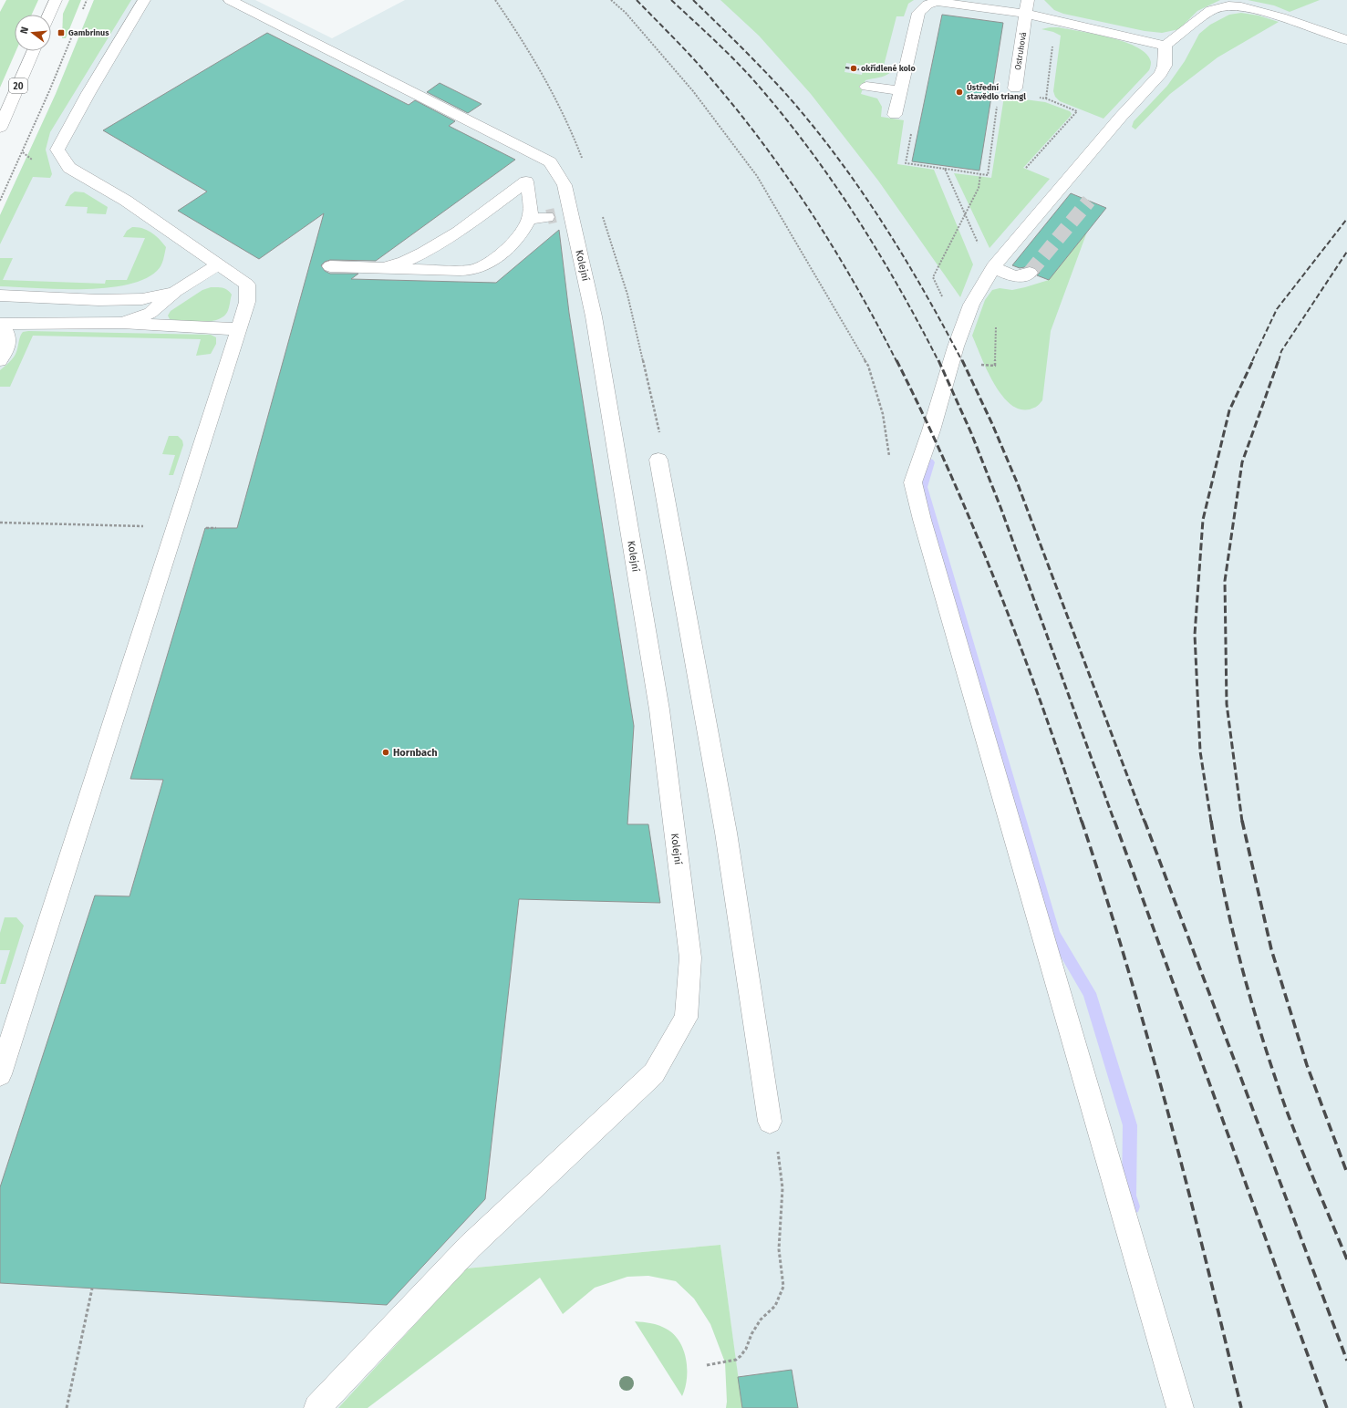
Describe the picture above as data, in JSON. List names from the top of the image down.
{
  "streets": {
    "main road": ["Ostruhová", "20", "Kolejní"]
  },
  "places": {
    "transit": ["Gambrinus"],
    "other": ["okřídlené kolo", "Ústřední stavědlo triangl", "Hornbach"]
  },
  "north": "left"
}
